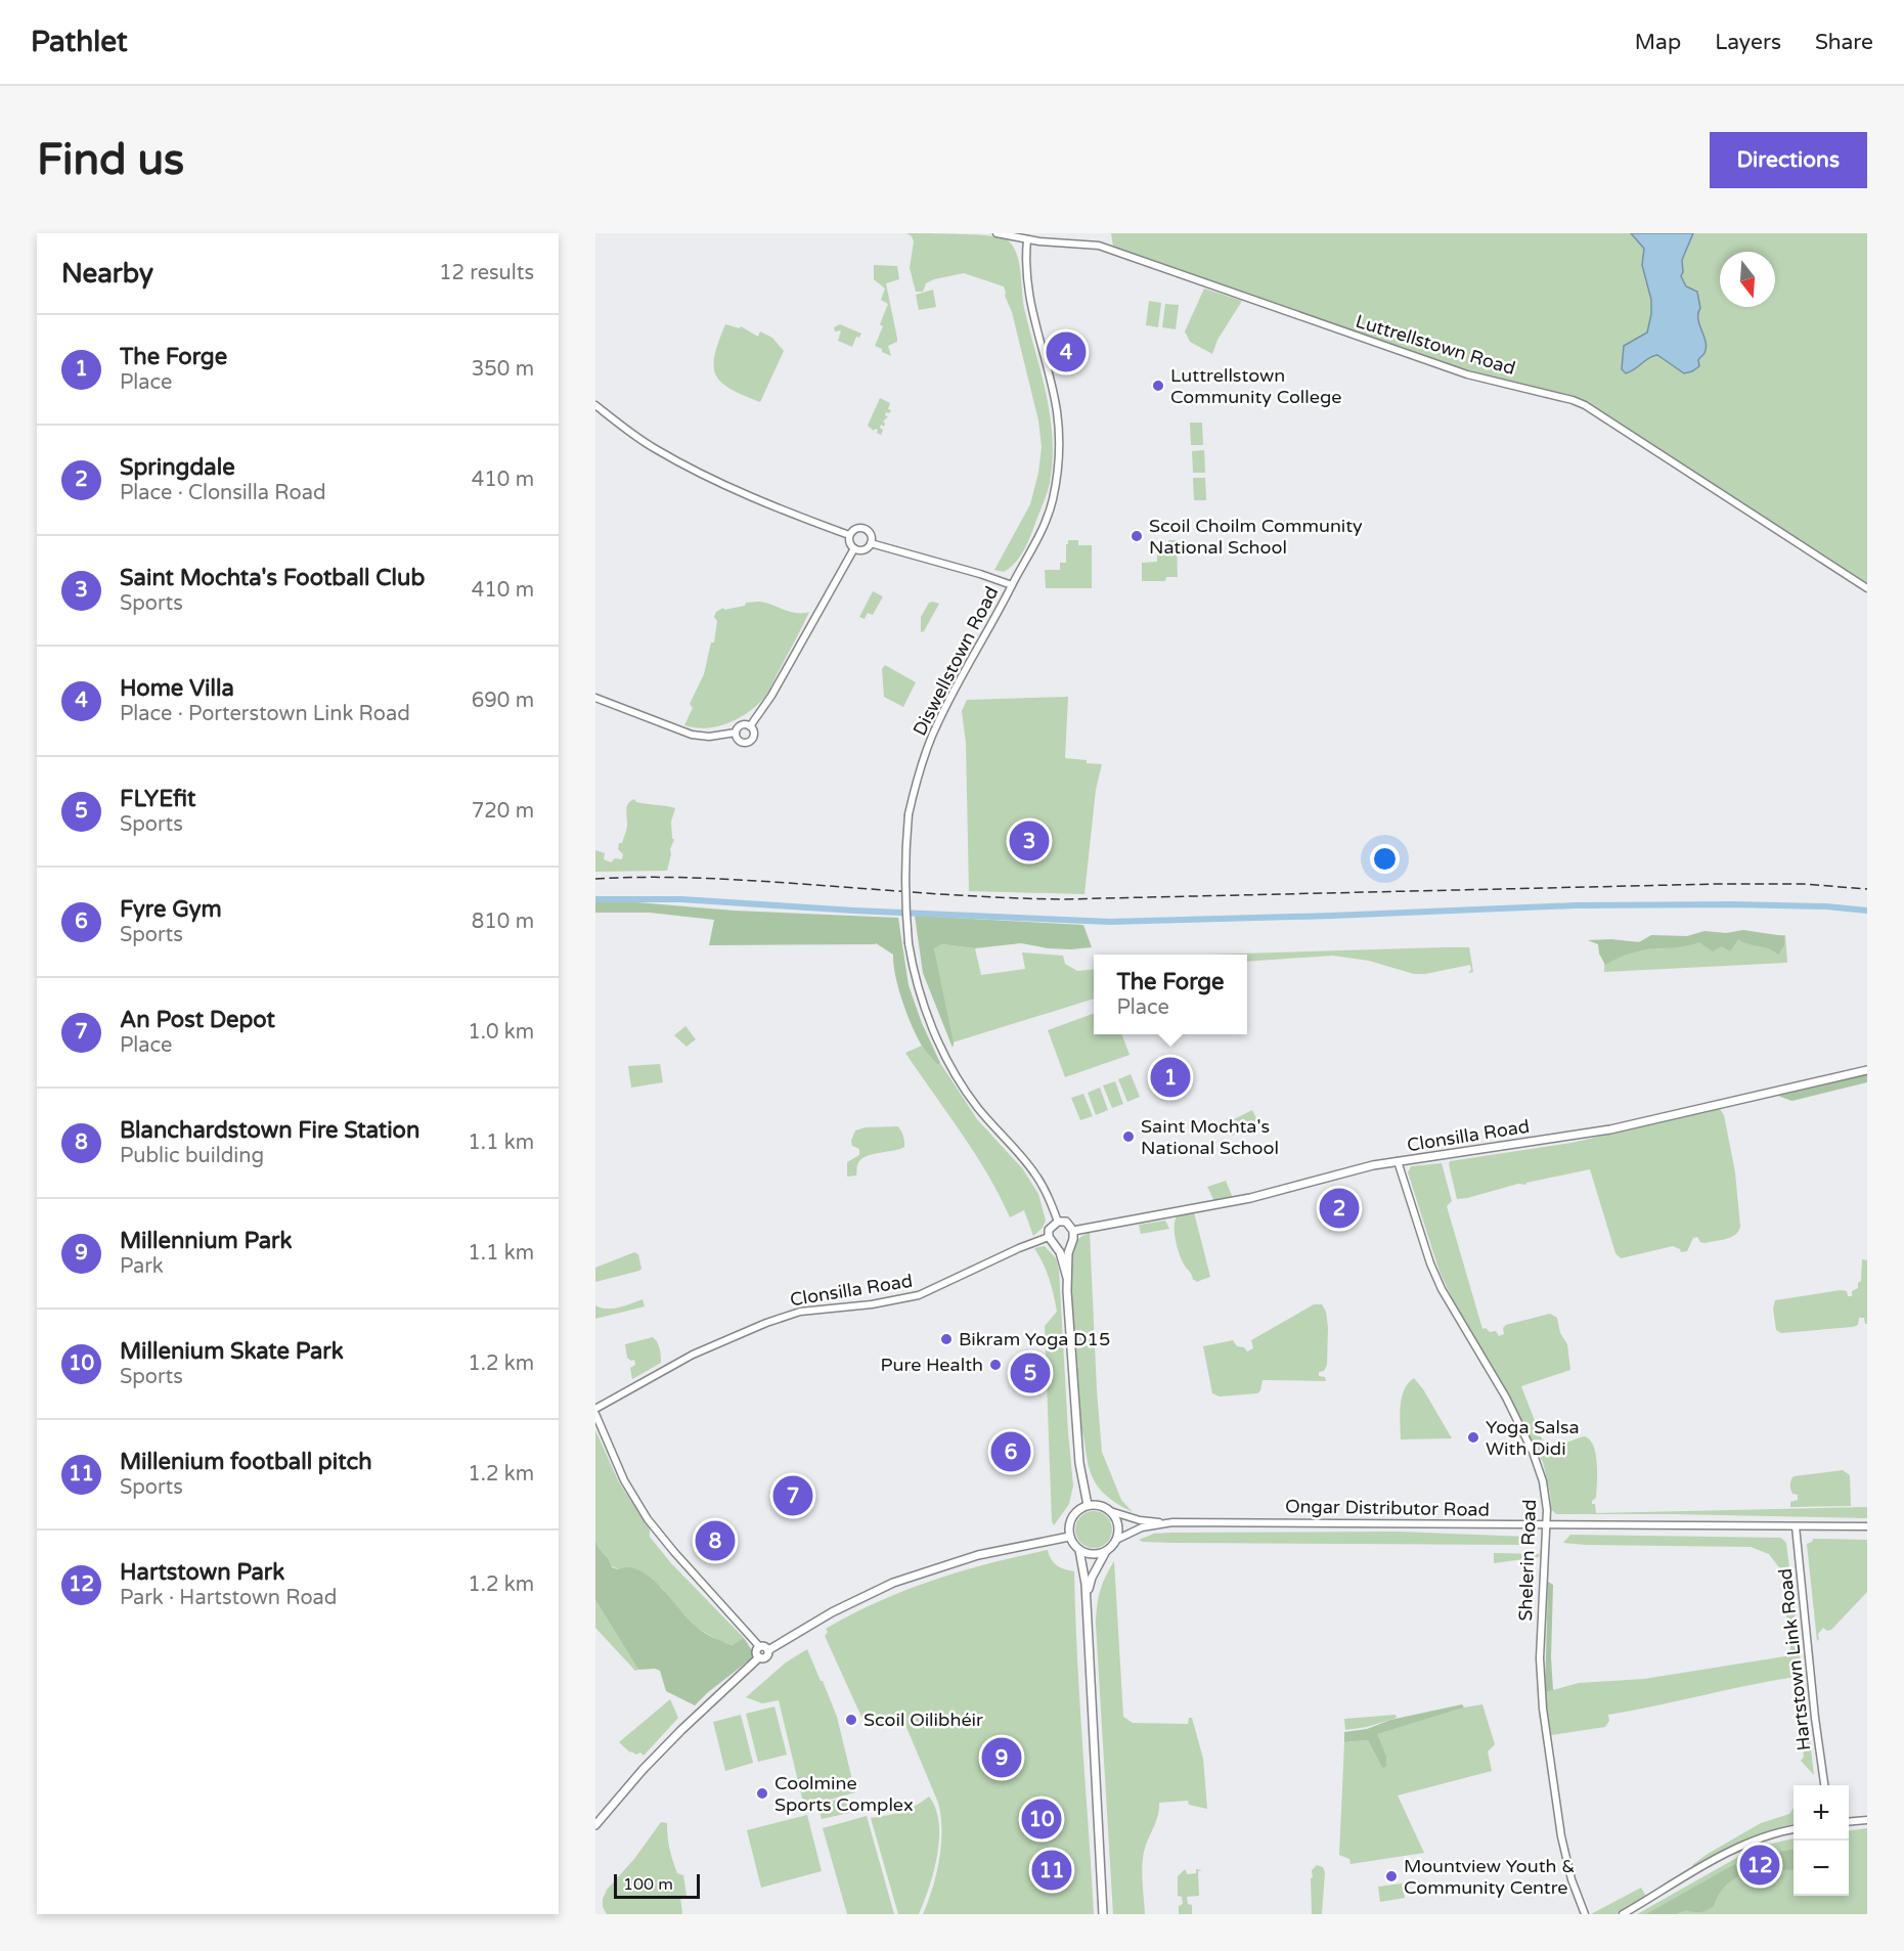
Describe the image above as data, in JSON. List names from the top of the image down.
{
  "streets": {
    "main road": ["Clonsilla Road"],
    "street": [
      "Luttrellstown Road",
      "Diswellstown Road",
      "Ongar Distributor Road",
      "Shelerin Road",
      "Hartstown Link Road"
    ]
  },
  "crossings": [
    ["Diswellstown Road", "Clonsilla Road"],
    ["Clonsilla Road", "Shelerin Road"],
    ["Ongar Distributor Road", "Shelerin Road"],
    ["Ongar Distributor Road", "Hartstown Link Road"]
  ],
  "places": [
    "Luttrellstown Community College",
    "Scoil Choilm Community National School",
    "Saint Mochta's National School",
    "Bikram Yoga D15",
    "Pure Health",
    "Yoga Salsa With Didi",
    "Scoil Oilibhéir",
    "Coolmine Sports Complex",
    "Mountview Youth & Community Centre"
  ],
  "scale_bar": "100 m",
  "north": "bottom",
  "page": {
    "header": "Pathlet",
    "nav": ["Map", "Layers", "Share"],
    "buttons": "Directions",
    "title": "Find us",
    "heading": ["Nearby", "12 results"],
    "list": [
      {
        "mark": "1",
        "name": "The Forge",
        "note": "Place",
        "value": "350 m"
      },
      {
        "mark": "2",
        "name": "Springdale",
        "note": "Place · Clonsilla Road",
        "value": "410 m"
      },
      {
        "mark": "3",
        "name": "Saint Mochta's Football Club",
        "note": "Sports",
        "value": "410 m"
      },
      {
        "mark": "4",
        "name": "Home Villa",
        "note": "Place · Porterstown Link Road",
        "value": "690 m"
      },
      {
        "mark": "5",
        "name": "FLYEfit",
        "note": "Sports",
        "value": "720 m"
      },
      {
        "mark": "6",
        "name": "Fyre Gym",
        "note": "Sports",
        "value": "810 m"
      },
      {
        "mark": "7",
        "name": "An Post Depot",
        "note": "Place",
        "value": "1.0 km"
      },
      {
        "mark": "8",
        "name": "Blanchardstown Fire Station",
        "note": "Public building",
        "value": "1.1 km"
      },
      {
        "mark": "9",
        "name": "Millennium Park",
        "note": "Park",
        "value": "1.1 km"
      },
      {
        "mark": "10",
        "name": "Millenium Skate Park",
        "note": "Sports",
        "value": "1.2 km"
      },
      {
        "mark": "11",
        "name": "Millenium football pitch",
        "note": "Sports",
        "value": "1.2 km"
      },
      {
        "mark": "12",
        "name": "Hartstown Park",
        "note": "Park · Hartstown Road",
        "value": "1.2 km"
      }
    ],
    "pins": [
      "4",
      "3",
      "1",
      "2",
      "5",
      "6",
      "7",
      "8",
      "9",
      "10",
      "12",
      "11"
    ],
    "popup": ["The Forge", "Place"],
    "map_buttons": ["+", "−"],
    "scale": "100 m"
  }
}
